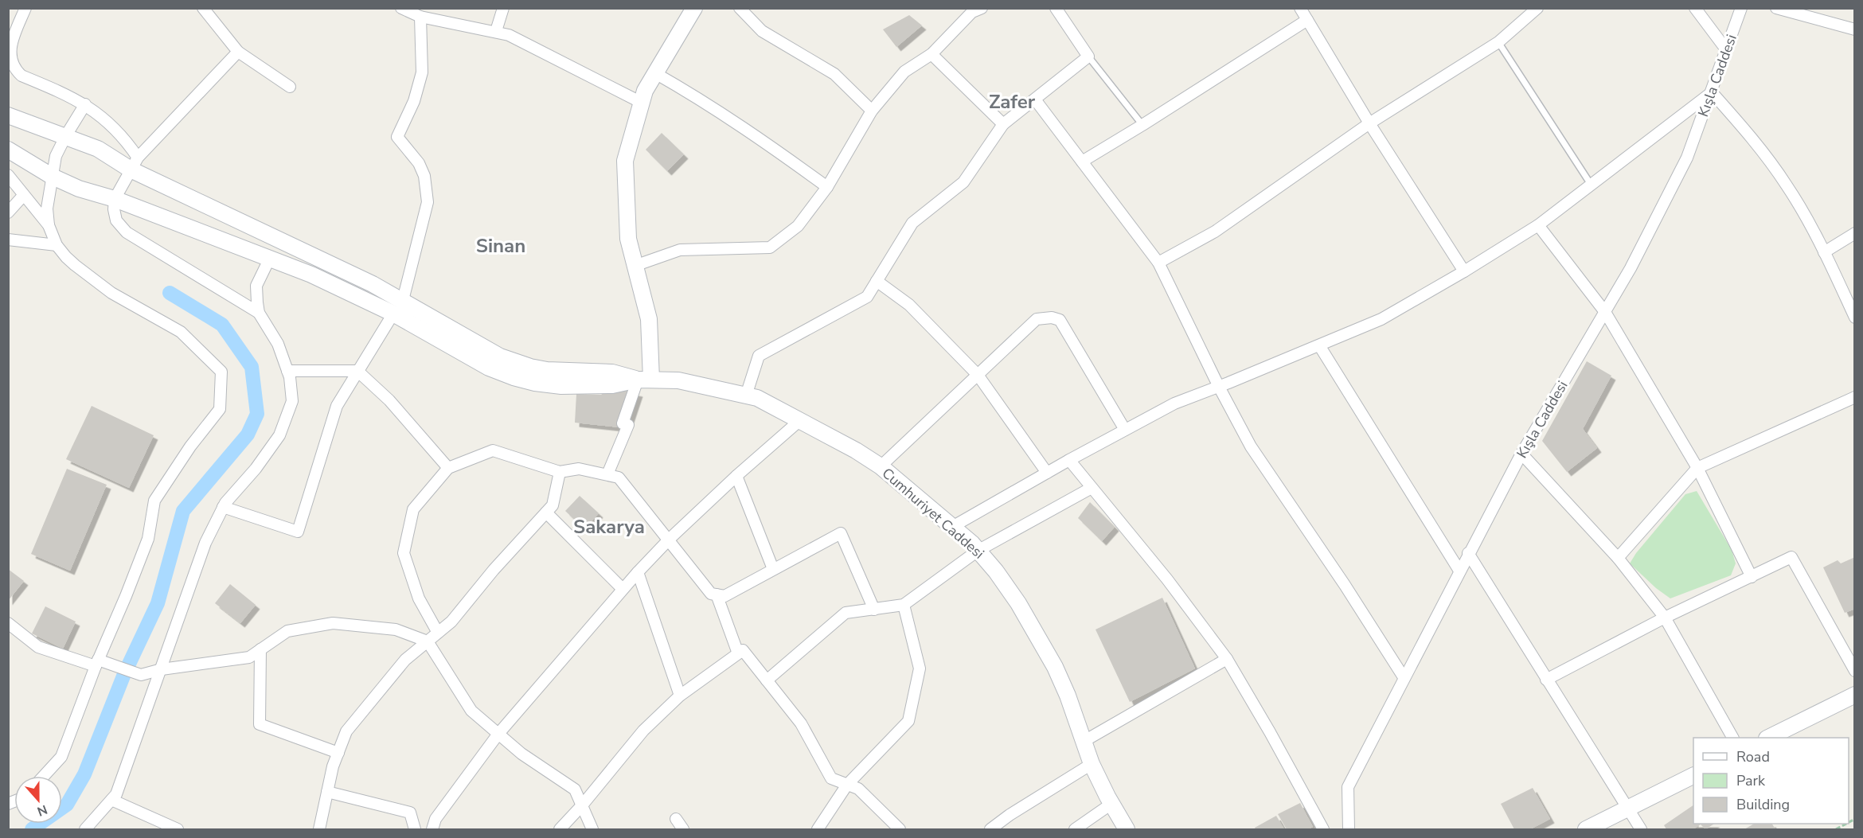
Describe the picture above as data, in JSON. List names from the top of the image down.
{
  "streets": {
    "main road": ["Cumhuriyet Caddesi"],
    "street": ["Kışla Caddesi"]
  },
  "districts": ["Zafer", "Sinan", "Sakarya"],
  "legend": ["Road", "Park", "Building"],
  "north": "bottom"
}
